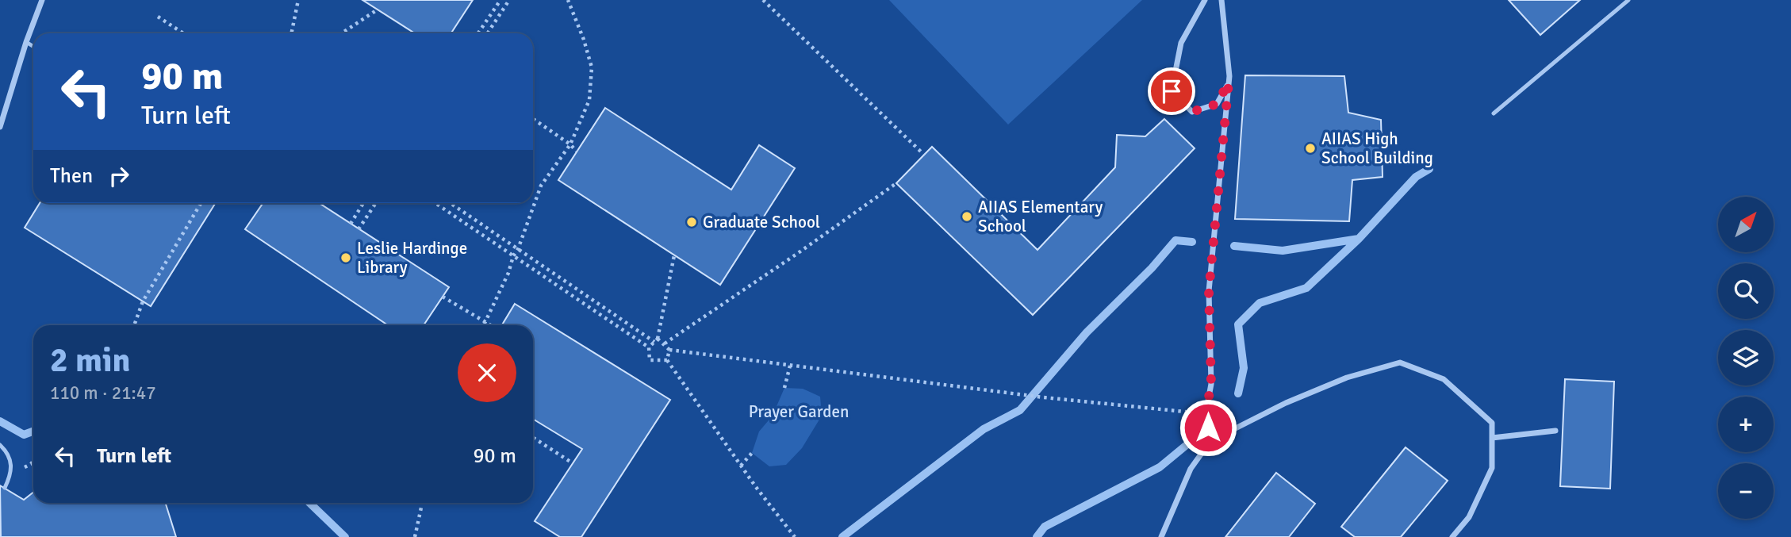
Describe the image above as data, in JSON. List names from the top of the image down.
{
  "parks": ["Prayer Garden"],
  "places": [
    "AIIAS High School Building",
    "AIIAS Elementary School",
    "Graduate School",
    "Leslie Hardinge Library"
  ],
  "north": "top right",
  "page": {
    "turn": ["90 m", "Turn left"],
    "then": "Then",
    "map_buttons": ["+", "−"],
    "heading": ["2 min", "110 m · 21:47"],
    "list": [
      {
        "name": "Turn left",
        "value": "90 m"
      }
    ]
  }
}
